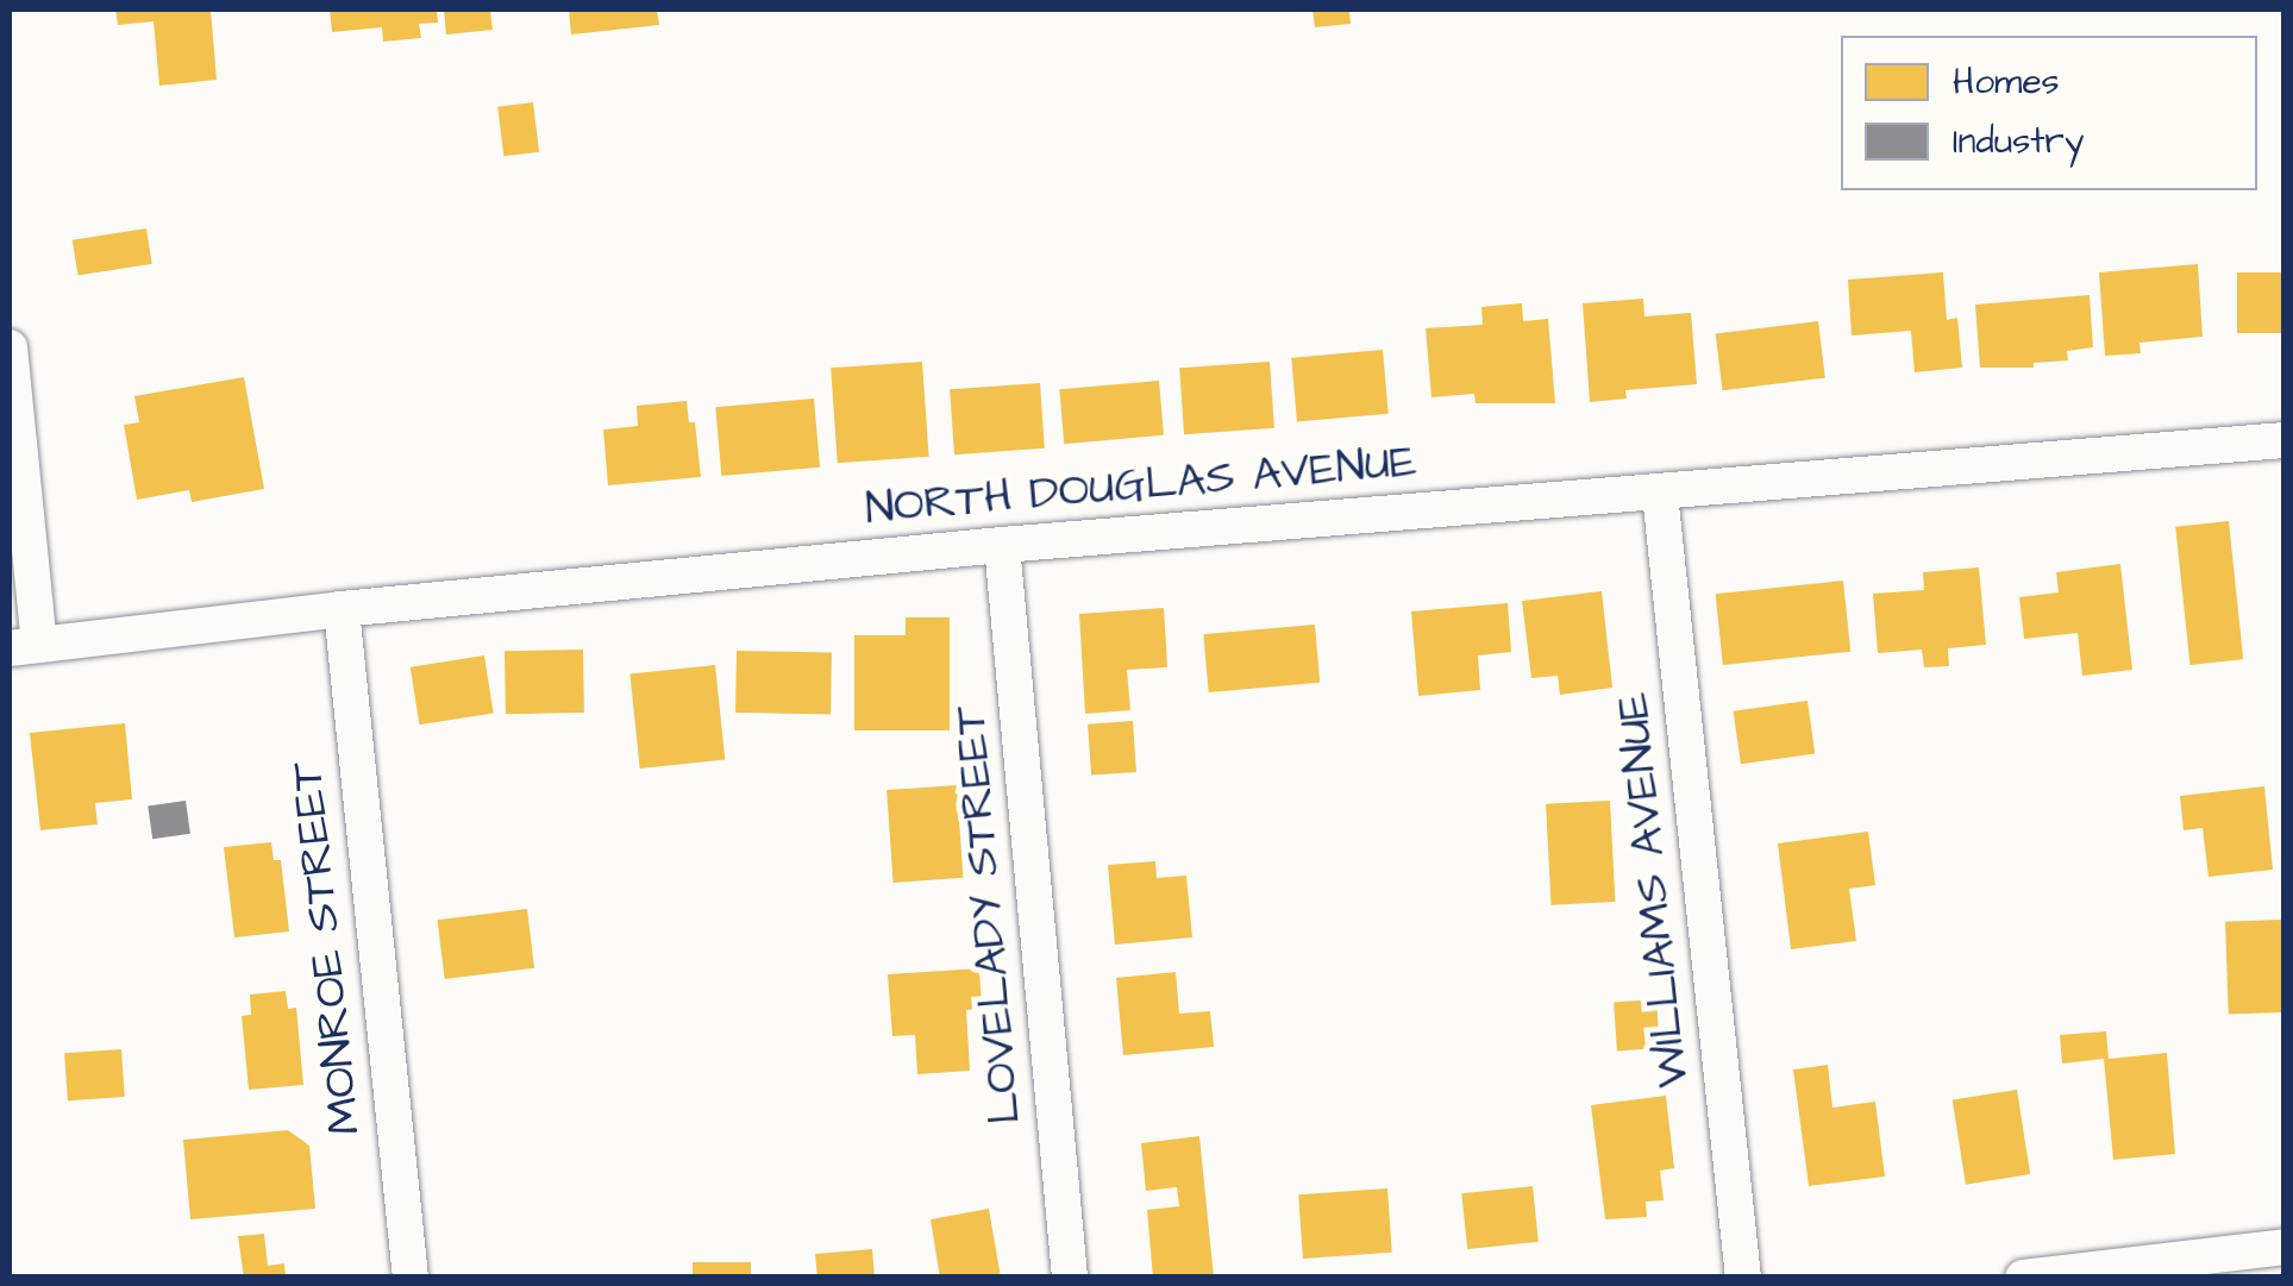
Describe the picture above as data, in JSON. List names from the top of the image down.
{
  "streets": {
    "street": [
      "NORTH DOUGLAS AVENUE",
      "WILLIAMS AVENUE",
      "LOVELADY STREET",
      "MONROE STREET"
    ]
  },
  "crossings": [
    ["NORTH DOUGLAS AVENUE", "WILLIAMS AVENUE"],
    ["NORTH DOUGLAS AVENUE", "LOVELADY STREET"],
    ["NORTH DOUGLAS AVENUE", "MONROE STREET"]
  ],
  "legend": ["Homes", "Industry"]
}
